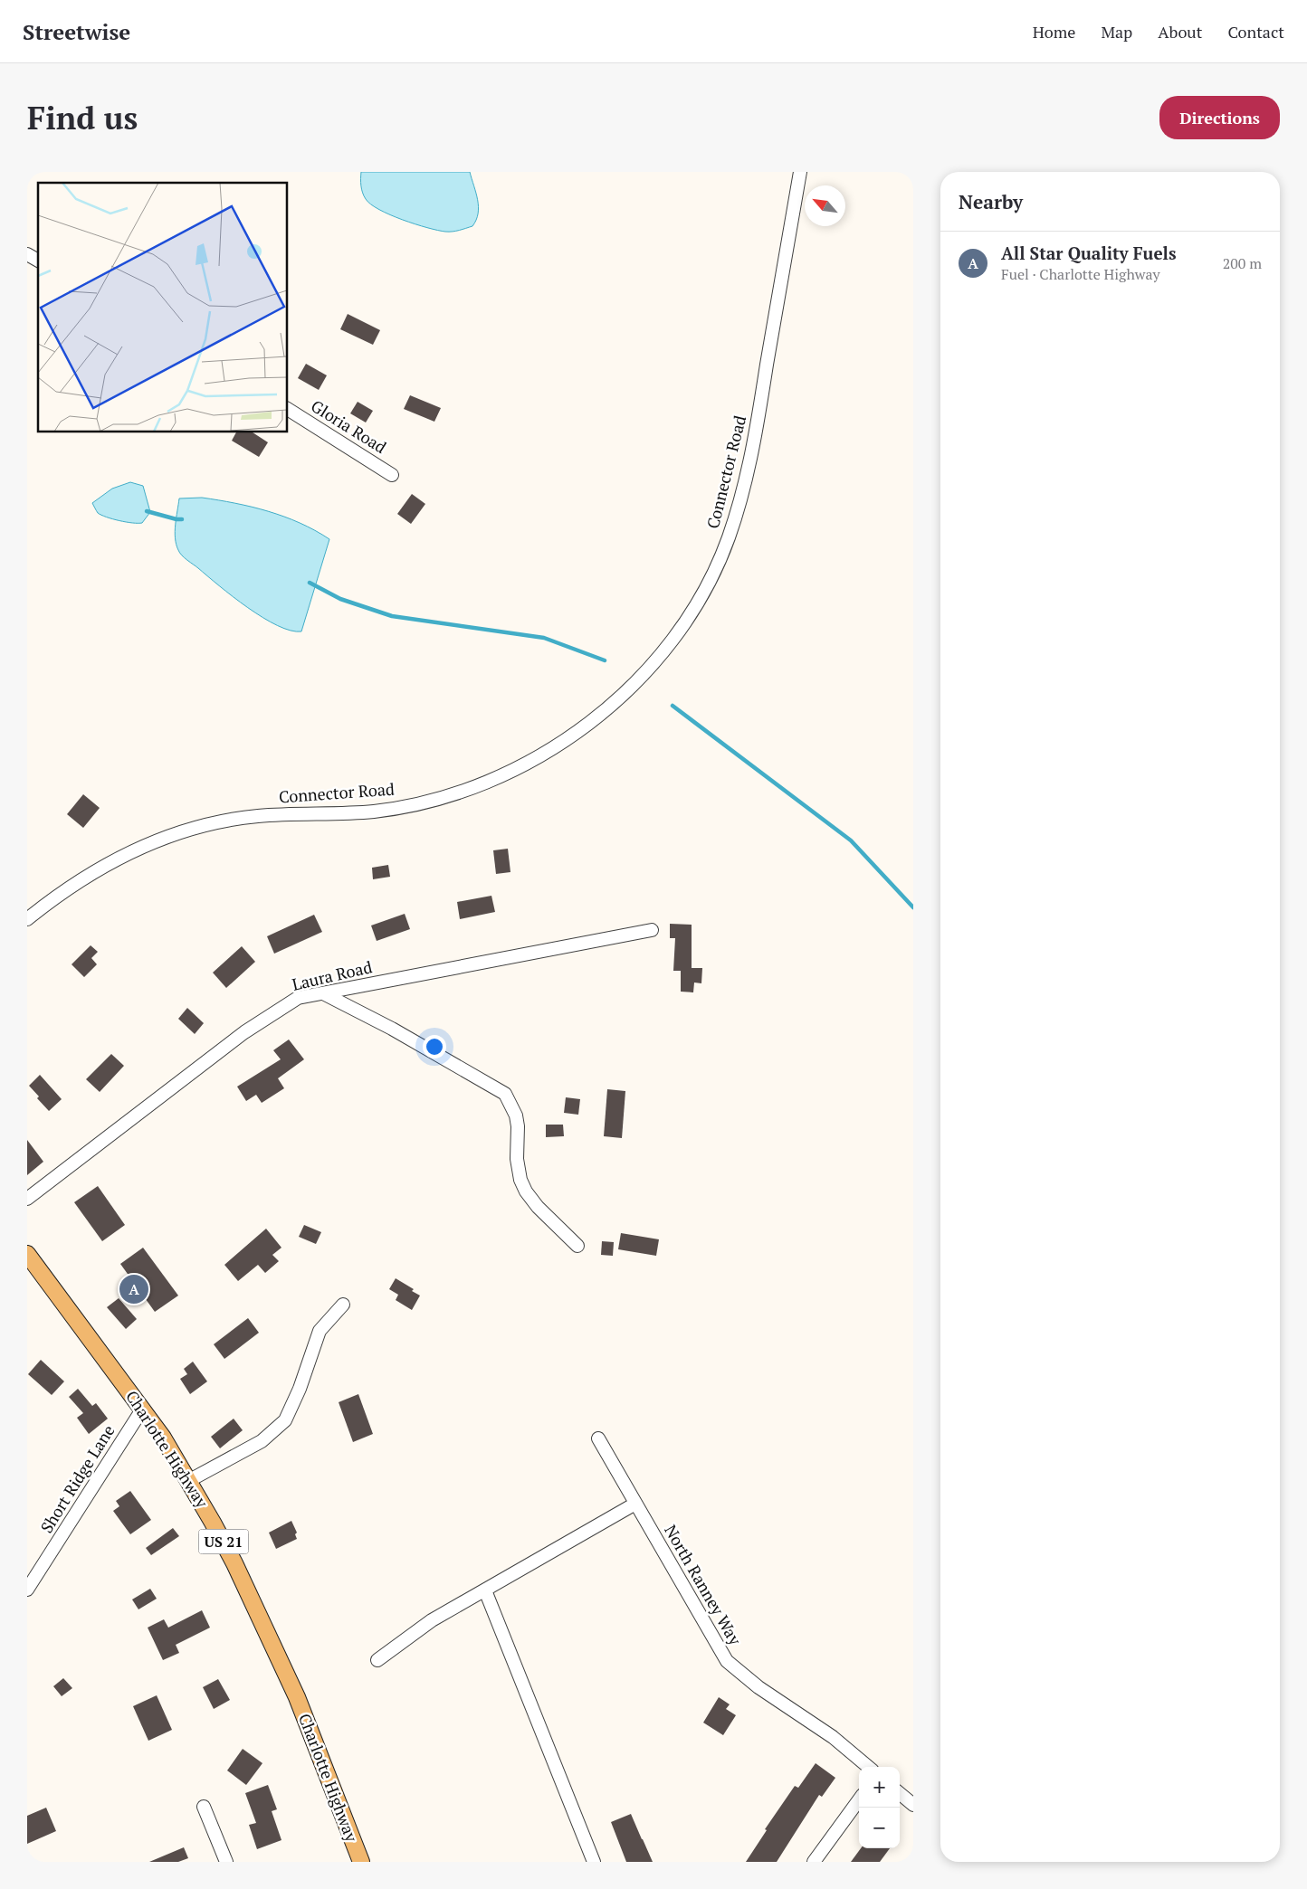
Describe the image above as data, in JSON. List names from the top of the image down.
{
  "streets": {
    "main road": ["Charlotte Highway", "US 21"],
    "street": [
      "Gloria Road",
      "Connector Road",
      "Laura Road",
      "Short Ridge Lane",
      "North Ranney Way"
    ]
  },
  "crossings": [
    ["Charlotte Highway", "Short Ridge Lane"]
  ],
  "north": "top left",
  "page": {
    "header": "Streetwise",
    "nav": [
      "Home",
      "Map",
      "About",
      "Contact"
    ],
    "buttons": "Directions",
    "title": "Find us",
    "heading": "Nearby",
    "list": [
      {
        "mark": "A",
        "name": "All Star Quality Fuels",
        "note": "Fuel · Charlotte Highway",
        "value": "200 m"
      }
    ],
    "pins": "A",
    "map_buttons": ["+", "−"]
  }
}
